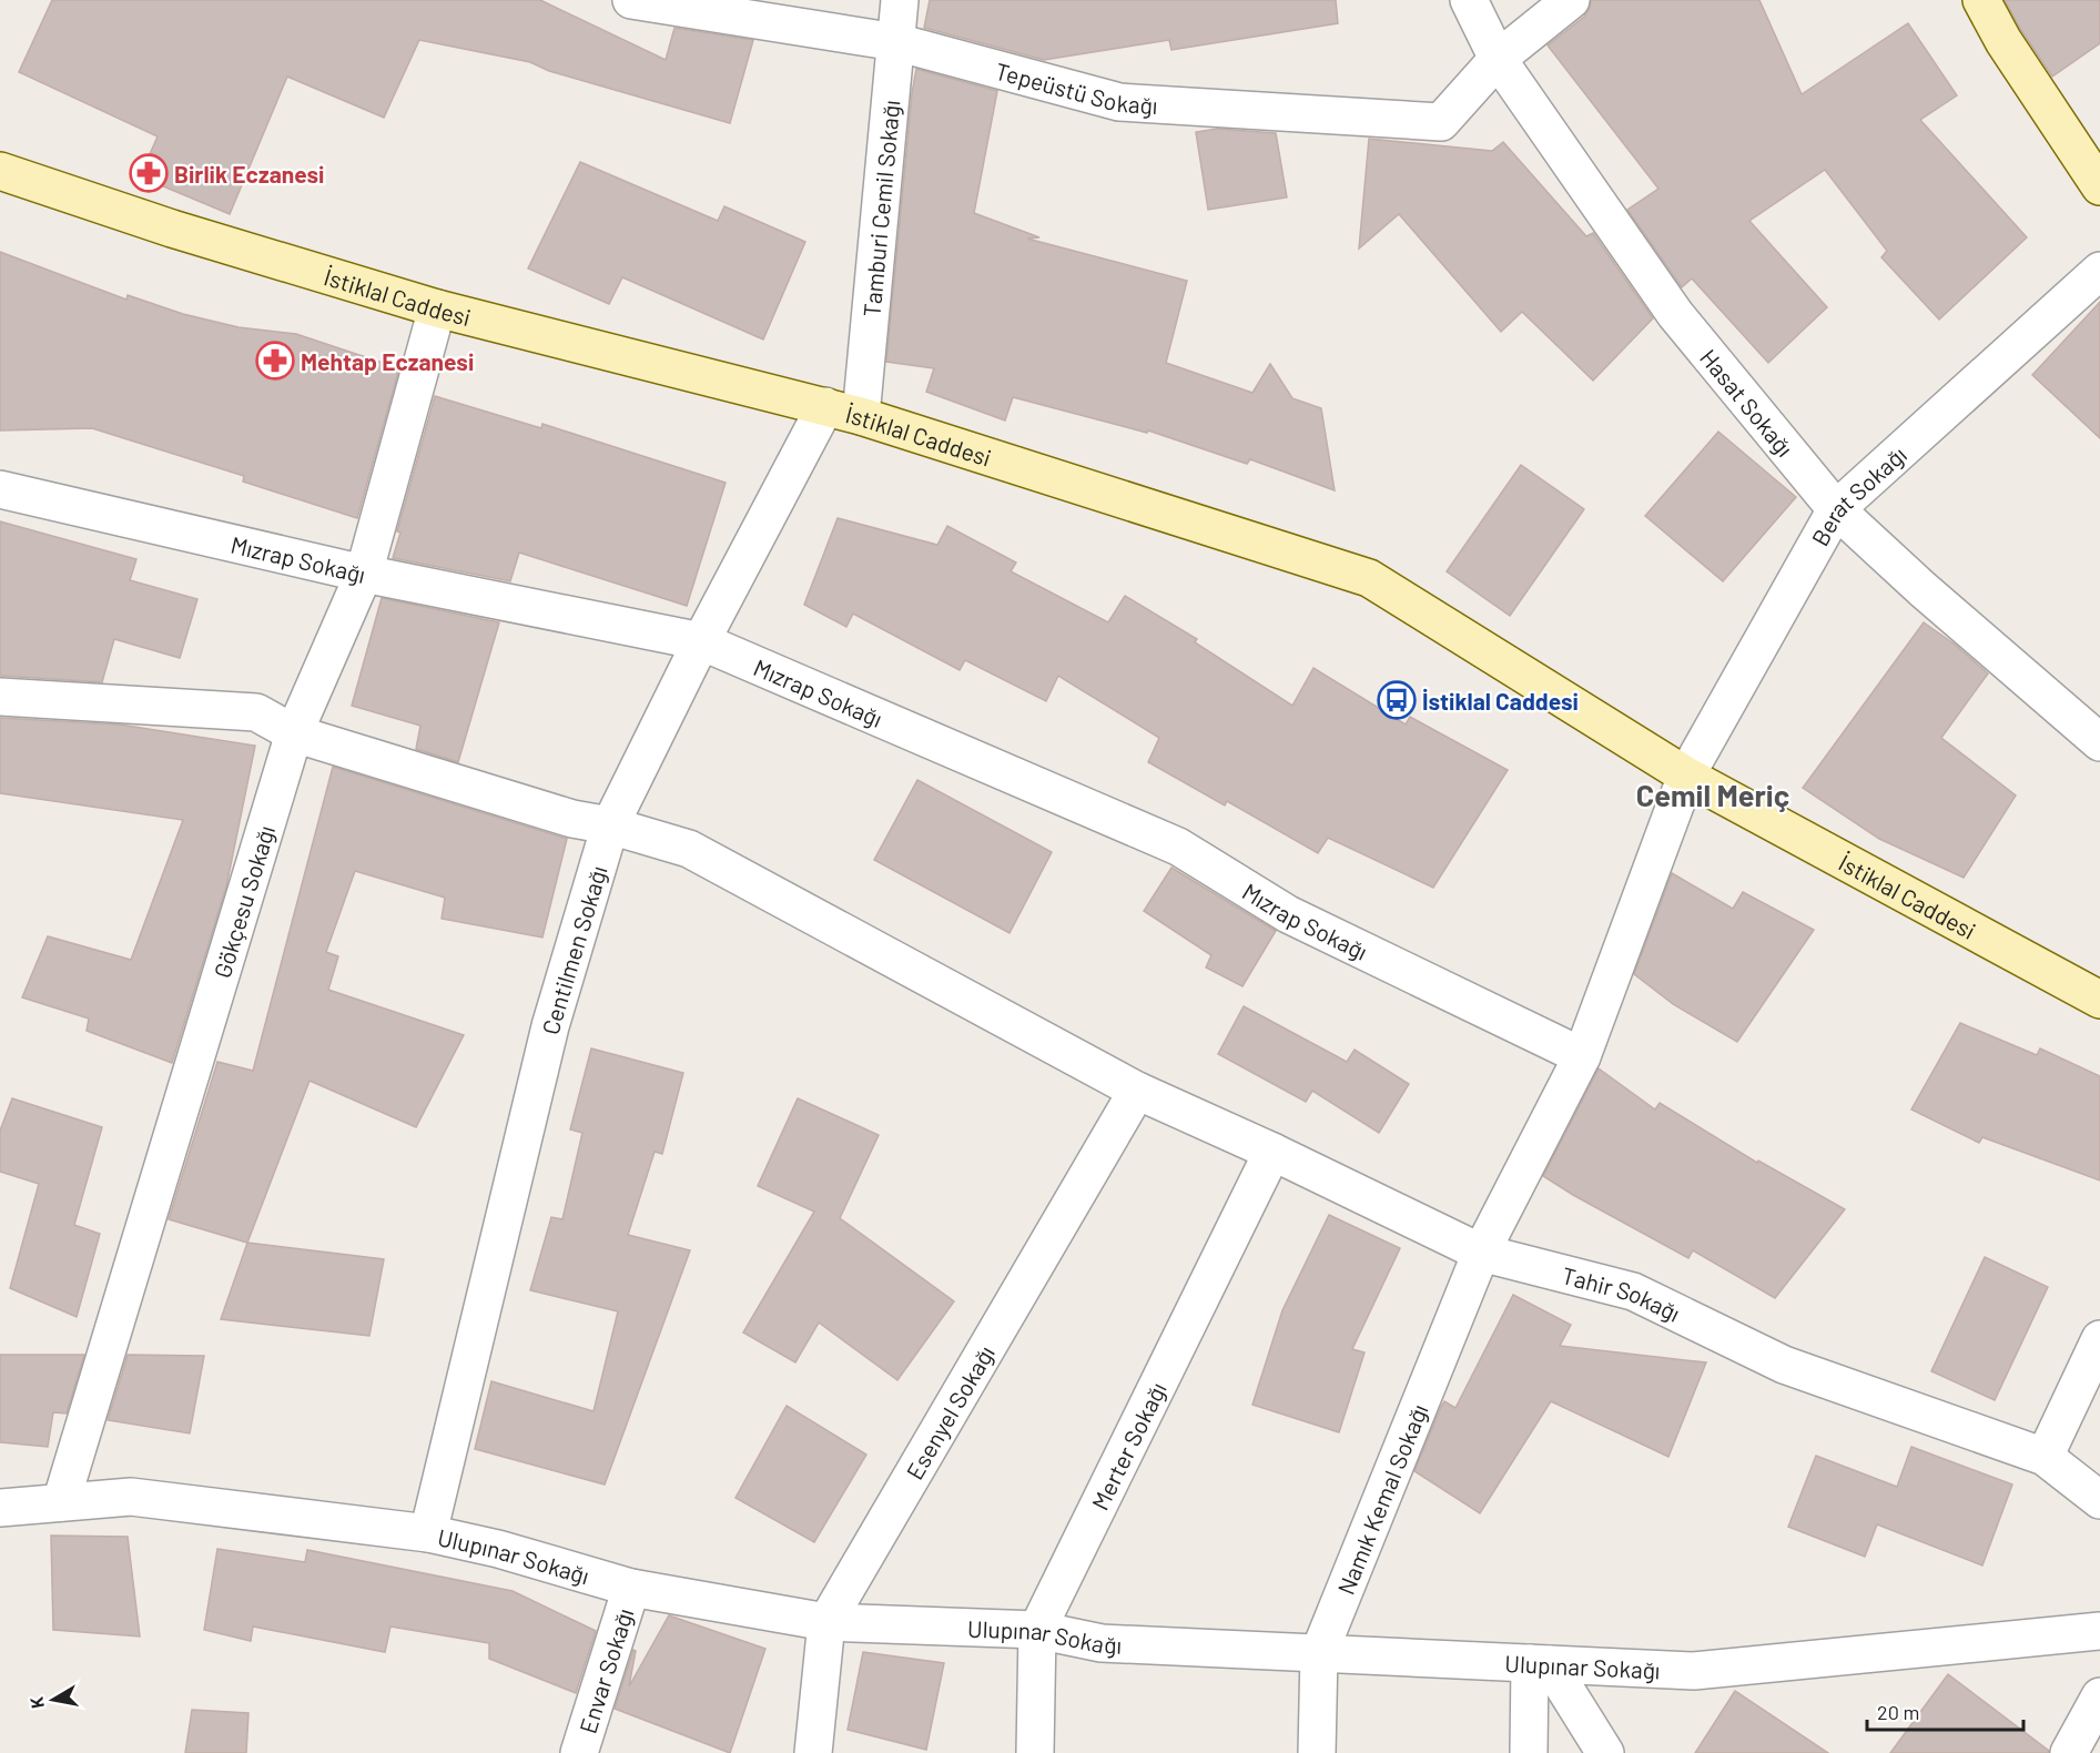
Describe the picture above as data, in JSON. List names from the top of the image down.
{
  "streets": {
    "street": [
      "Tepeüstü Sokağı",
      "Tamburi Cemil Sokağı",
      "İstiklal Caddesi",
      "Hasat Sokağı",
      "Berat Sokağı",
      "Mızrap Sokağı",
      "Gökçesu Sokağı",
      "Centilmen Sokağı",
      "Tahir Sokağı",
      "Esenyel Sokağı",
      "Merter Sokağı",
      "Namık Kemal Sokağı",
      "Ulupınar Sokağı",
      "Envar Sokağı"
    ]
  },
  "crossings": [
    ["Tepeüstü Sokağı", "Tamburi Cemil Sokağı"],
    ["Tepeüstü Sokağı", "Hasat Sokağı"],
    ["Tamburi Cemil Sokağı", "İstiklal Caddesi"],
    ["İstiklal Caddesi", "Berat Sokağı"],
    ["İstiklal Caddesi", "Gökçesu Sokağı"],
    ["İstiklal Caddesi", "Centilmen Sokağı"],
    ["Hasat Sokağı", "Berat Sokağı"],
    ["Berat Sokağı", "Mızrap Sokağı"],
    ["Berat Sokağı", "Namık Kemal Sokağı"],
    ["Mızrap Sokağı", "Gökçesu Sokağı"],
    ["Mızrap Sokağı", "Centilmen Sokağı"],
    ["Mızrap Sokağı", "Namık Kemal Sokağı"],
    ["Gökçesu Sokağı", "Tahir Sokağı"],
    ["Gökçesu Sokağı", "Ulupınar Sokağı"],
    ["Centilmen Sokağı", "Tahir Sokağı"],
    ["Centilmen Sokağı", "Ulupınar Sokağı"],
    ["Tahir Sokağı", "Esenyel Sokağı"],
    ["Tahir Sokağı", "Merter Sokağı"],
    ["Tahir Sokağı", "Namık Kemal Sokağı"],
    ["Esenyel Sokağı", "Ulupınar Sokağı"],
    ["Merter Sokağı", "Ulupınar Sokağı"],
    ["Namık Kemal Sokağı", "Ulupınar Sokağı"],
    ["Ulupınar Sokağı", "Envar Sokağı"]
  ],
  "districts": ["Cemil Meriç"],
  "places": {
    "pharmacy": ["Birlik Eczanesi", "Mehtap Eczanesi"],
    "bus stop": ["İstiklal Caddesi"]
  },
  "scale_bar": "20 m",
  "north": "left"
}
